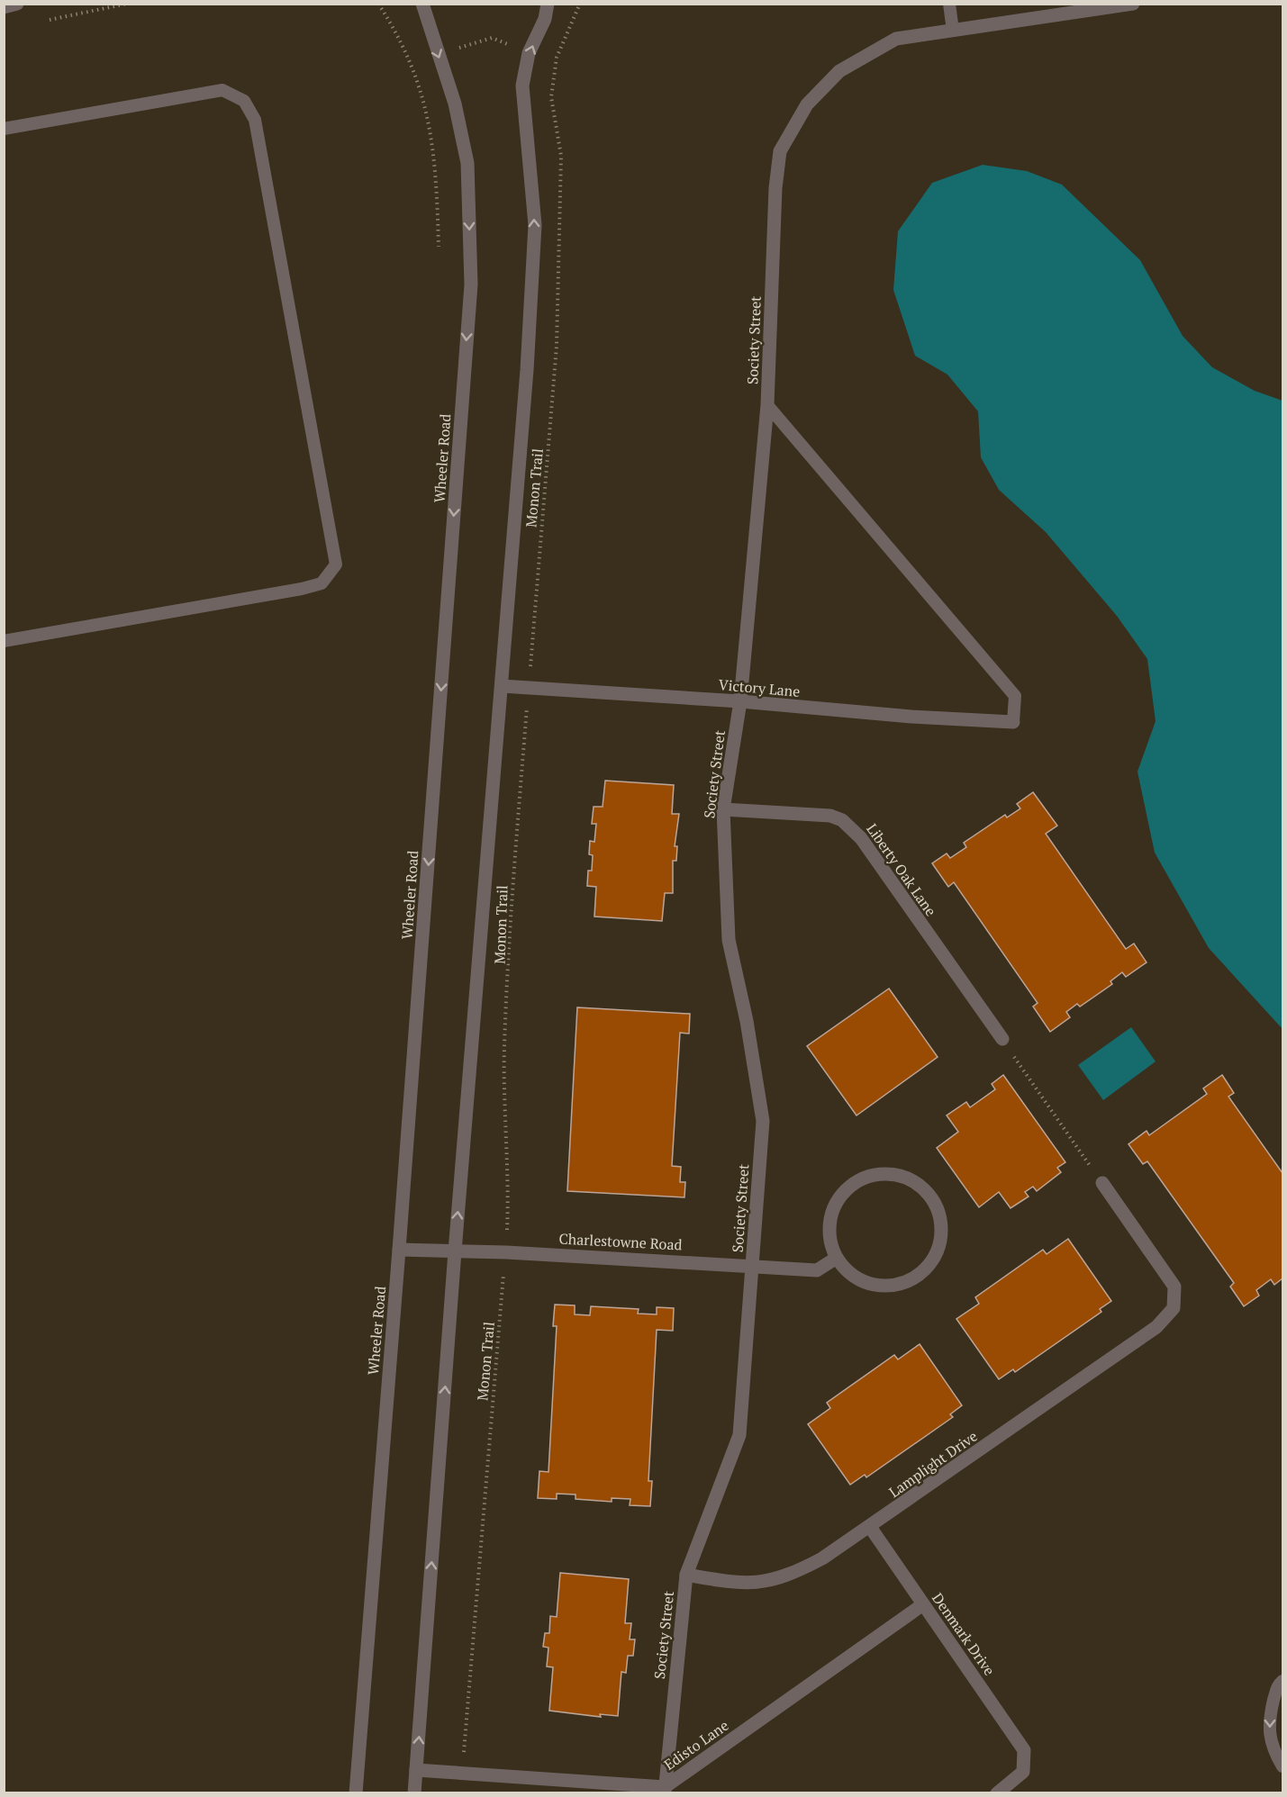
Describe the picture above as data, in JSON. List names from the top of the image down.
{
  "streets": {
    "street": [
      "Society Street",
      "Wheeler Road",
      "Victory Lane",
      "Liberty Oak Lane",
      "Charlestowne Road",
      "Lamplight Drive",
      "Denmark Drive",
      "Edisto Lane"
    ],
    "path": ["Monon Trail"]
  },
  "crossings": [
    ["Society Street", "Victory Lane"],
    ["Society Street", "Liberty Oak Lane"],
    ["Society Street", "Charlestowne Road"],
    ["Society Street", "Lamplight Drive"],
    ["Society Street", "Edisto Lane"],
    ["Wheeler Road", "Charlestowne Road"],
    ["Monon Trail", "Victory Lane"],
    ["Monon Trail", "Charlestowne Road"],
    ["Monon Trail", "Edisto Lane"],
    ["Lamplight Drive", "Denmark Drive"],
    ["Denmark Drive", "Edisto Lane"]
  ]
}
